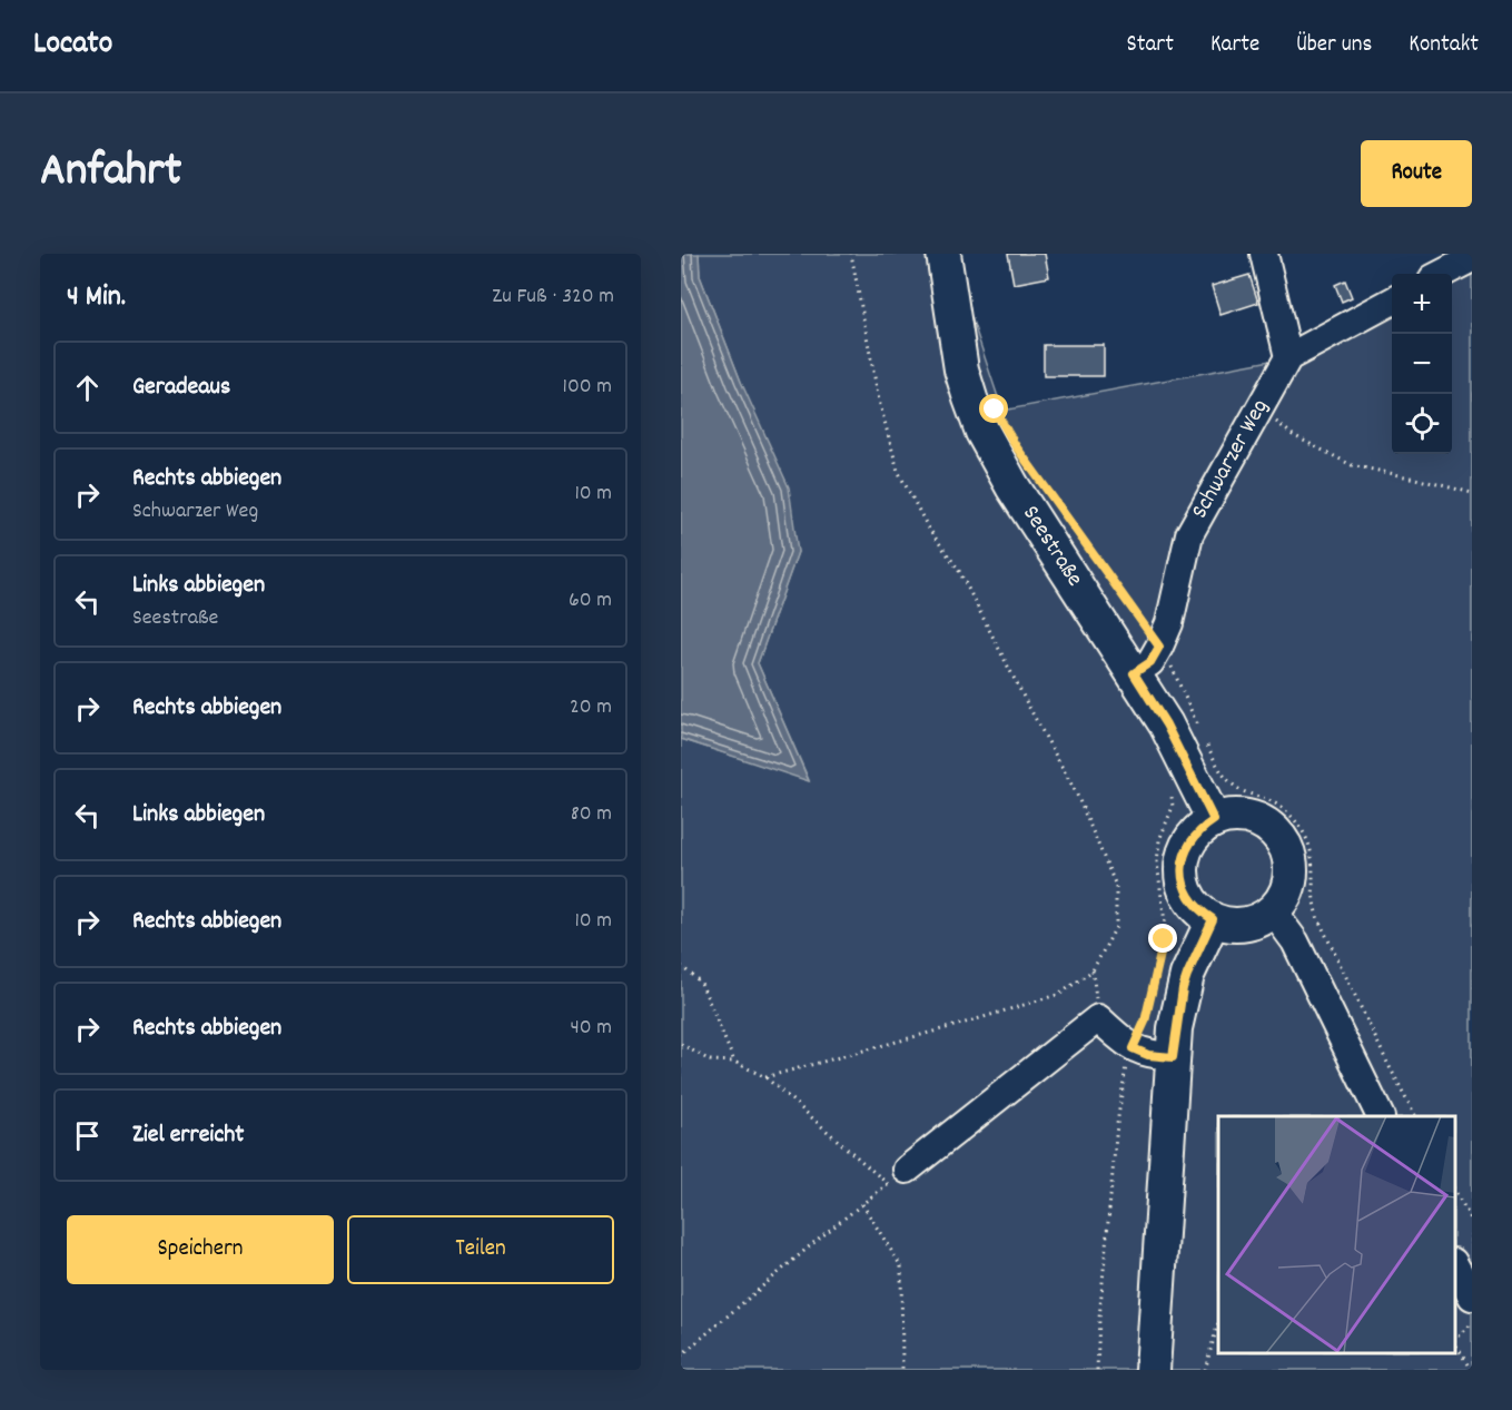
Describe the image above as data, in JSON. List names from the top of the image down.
{
  "streets": {
    "main road": ["Seestraße"],
    "street": ["Schwarzer Weg"]
  },
  "crossings": [
    ["Schwarzer Weg", "Seestraße"]
  ],
  "page": {
    "header": "Locato",
    "nav": [
      "Start",
      "Karte",
      "Über uns",
      "Kontakt"
    ],
    "title": "Anfahrt",
    "buttons": [
      "Route",
      ["Speichern", "Teilen"]
    ],
    "heading": ["4 Min.", "Zu Fuß · 320 m"],
    "map_buttons": ["+", "−"],
    "list": [
      ["Geradeaus", "100 m"],
      ["Rechts abbiegen", "Schwarzer Weg", "10 m"],
      ["Links abbiegen", "Seestraße", "60 m"],
      ["Rechts abbiegen", "20 m"],
      ["Links abbiegen", "80 m"],
      ["Rechts abbiegen", "10 m"],
      ["Rechts abbiegen", "40 m"],
      "Ziel erreicht"
    ]
  }
}
